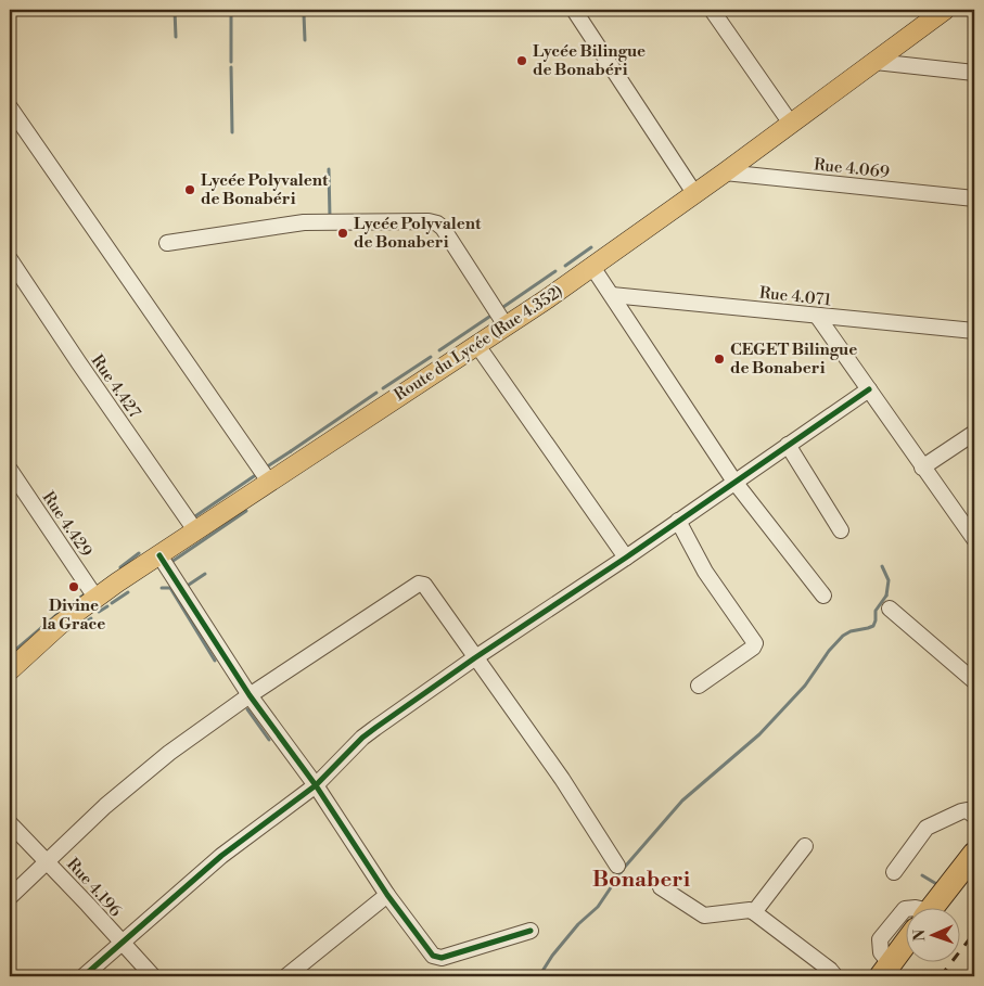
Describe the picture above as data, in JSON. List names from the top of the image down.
{
  "streets": {
    "main road": ["Route du Lycée (Rue 4.352)"],
    "street": [
      "Rue 4.069",
      "Rue 4.071",
      "Rue 4.427",
      "Rue 4.429",
      "Rue 4.196"
    ]
  },
  "crossings": [
    ["Rue 4.069", "Route du Lycée (Rue 4.352)"],
    ["Route du Lycée (Rue 4.352)", "Rue 4.427"],
    ["Route du Lycée (Rue 4.352)", "Rue 4.429"]
  ],
  "districts": ["Bonaberi"],
  "places": [
    "Lycée Bilingue de Bonabéri",
    "Lycée Polyvalent de Bonabéri",
    "Lycée Polyvalent de Bonaberi",
    "CEGET Bilingue de Bonaberi",
    "Divine la Grace"
  ],
  "north": "left"
}
